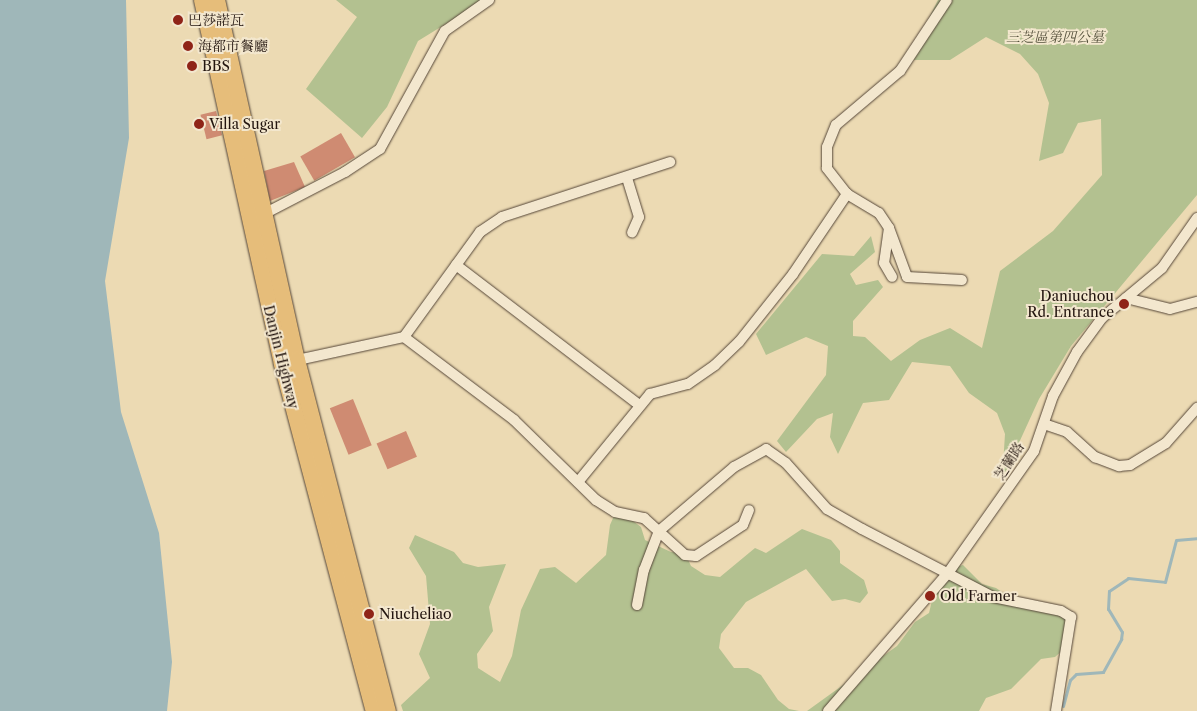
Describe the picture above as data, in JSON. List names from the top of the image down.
{
  "streets": {
    "main road": ["Danjin Highway"],
    "street": ["芝蘭路"]
  },
  "parks": ["三芝區第四公墓"],
  "places": [
    "巴莎諾瓦",
    "海都市餐廳",
    "BBS",
    "Villa Sugar",
    "Daniuchou Rd. Entrance",
    "Old Farmer",
    "Niucheliao"
  ]
}
